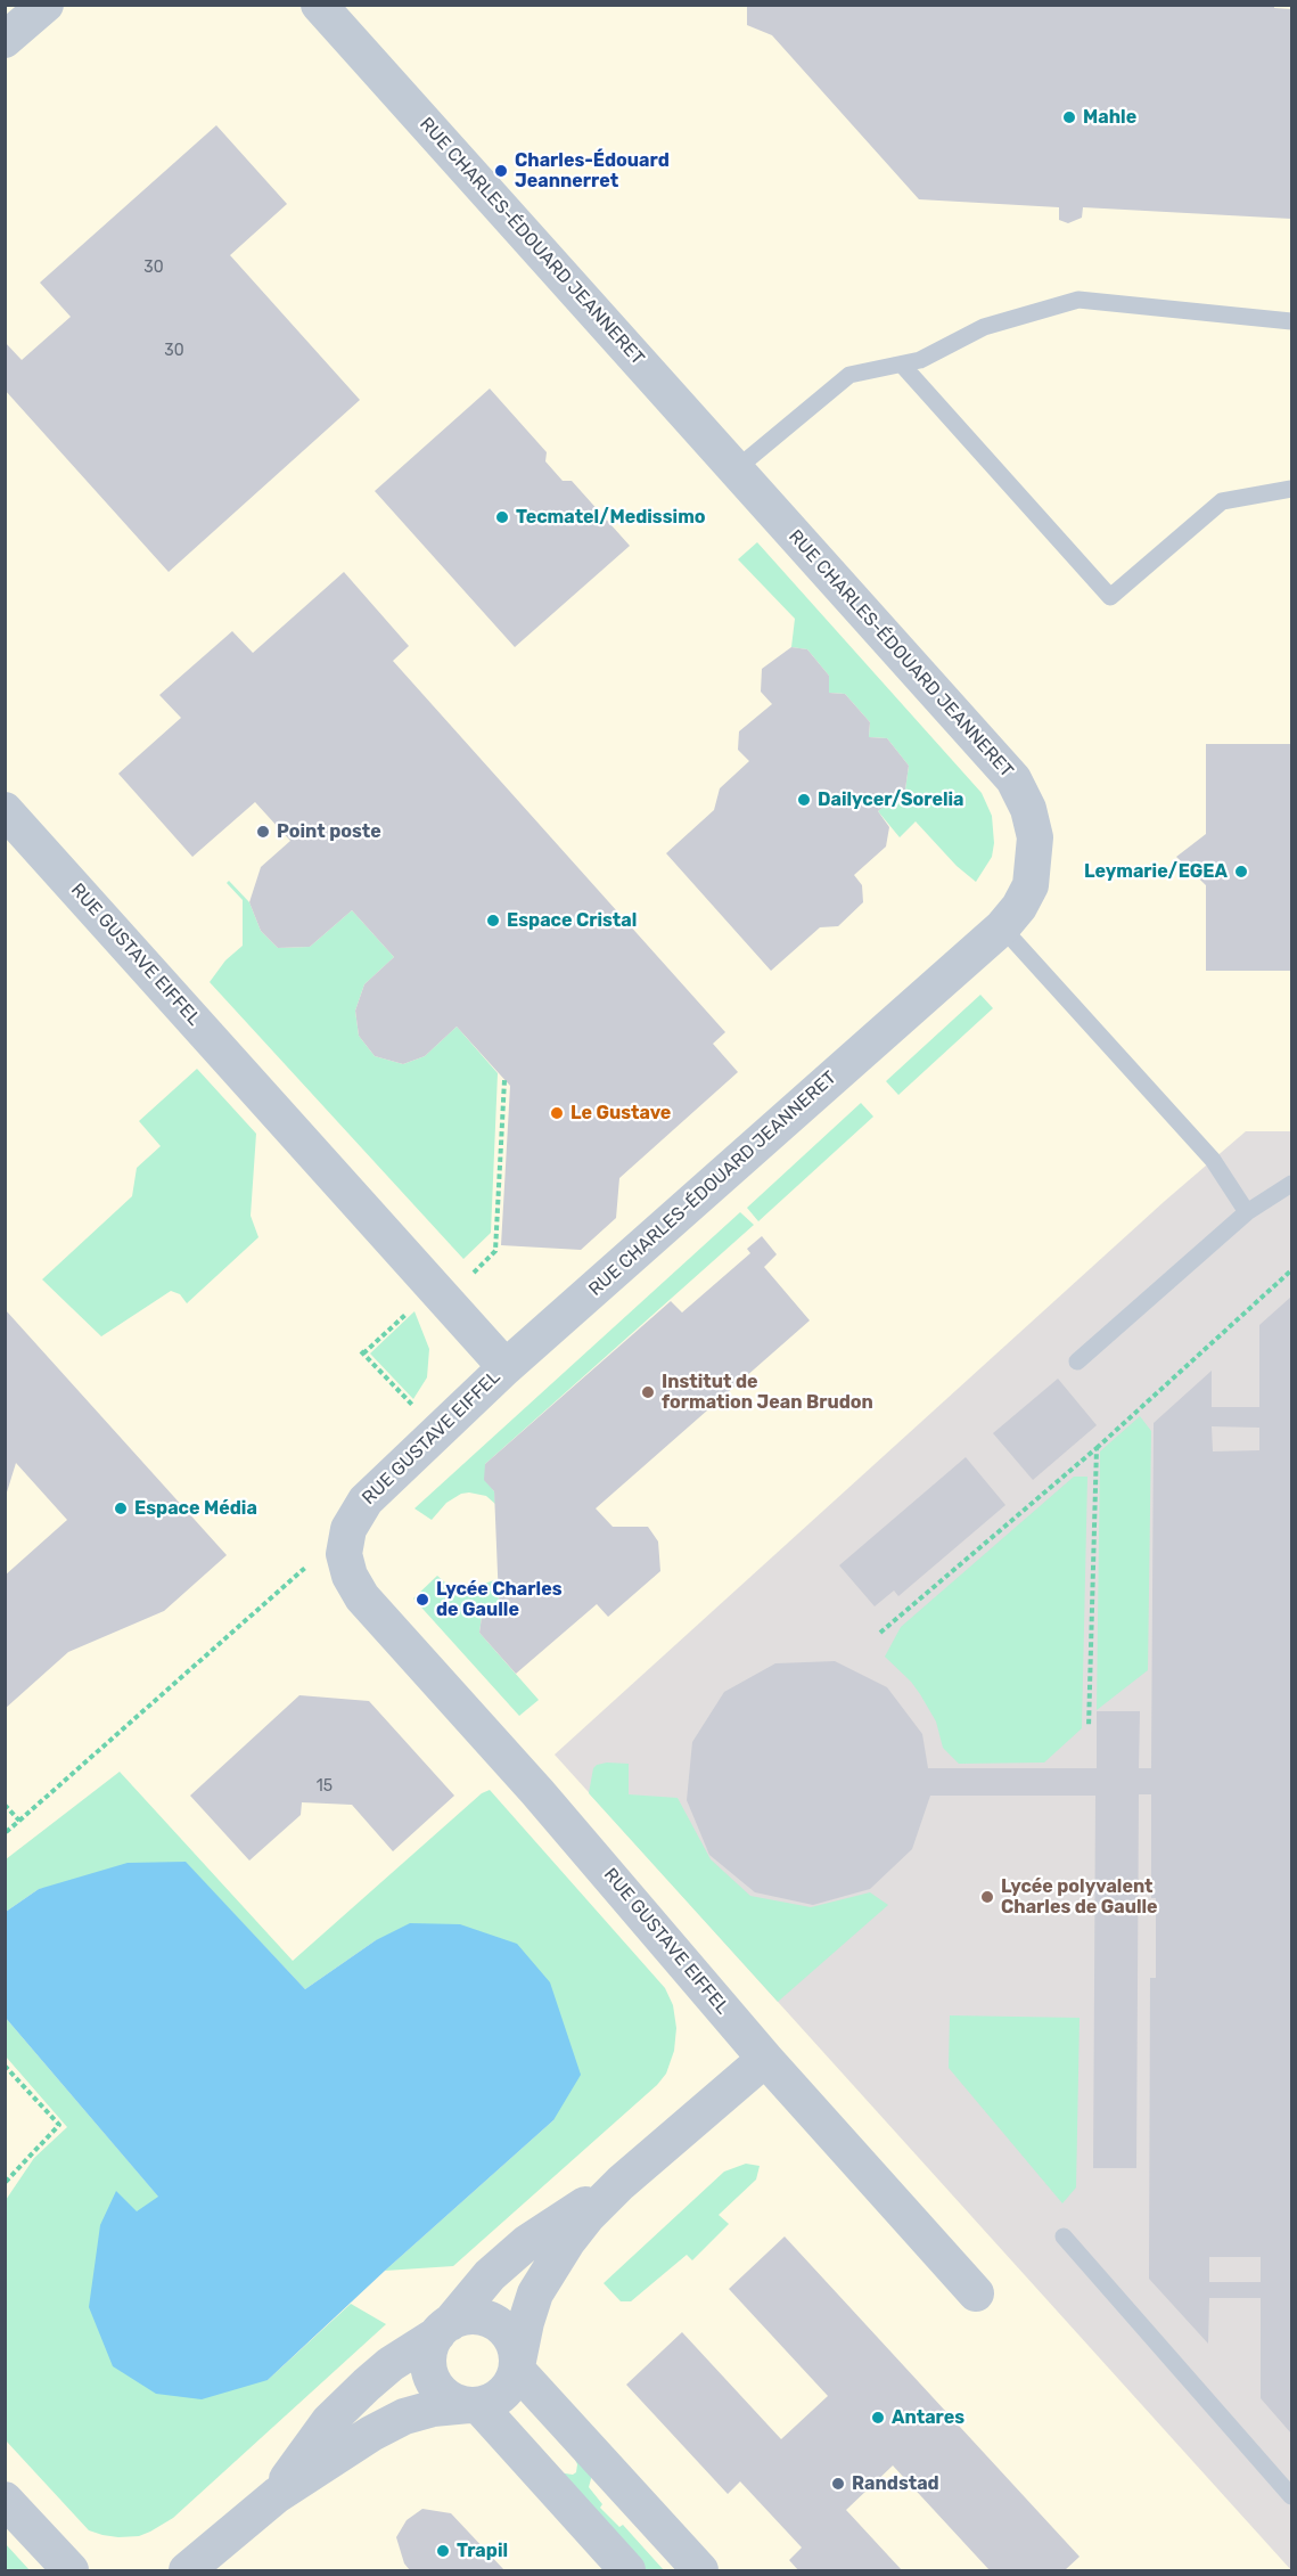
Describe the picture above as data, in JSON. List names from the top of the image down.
{
  "streets": {
    "street": ["RUE CHARLES-ÉDOUARD JEANNERET", "RUE GUSTAVE EIFFEL"]
  },
  "crossings": [
    ["RUE CHARLES-ÉDOUARD JEANNERET", "RUE GUSTAVE EIFFEL"]
  ],
  "places": [
    "Mahle",
    "Charles-Édouard Jeannerret",
    "Tecmatel/Medissimo",
    "Dailycer/Sorelia",
    "Point poste",
    "Leymarie/EGEA",
    "Espace Cristal",
    "Le Gustave",
    "Institut de formation Jean Brudon",
    "Espace Média",
    "Lycée Charles de Gaulle",
    "Lycée polyvalent Charles de Gaulle",
    "Antares",
    "Randstad",
    "Trapil"
  ],
  "house_numbers": ["30", "30", "15"]
}
